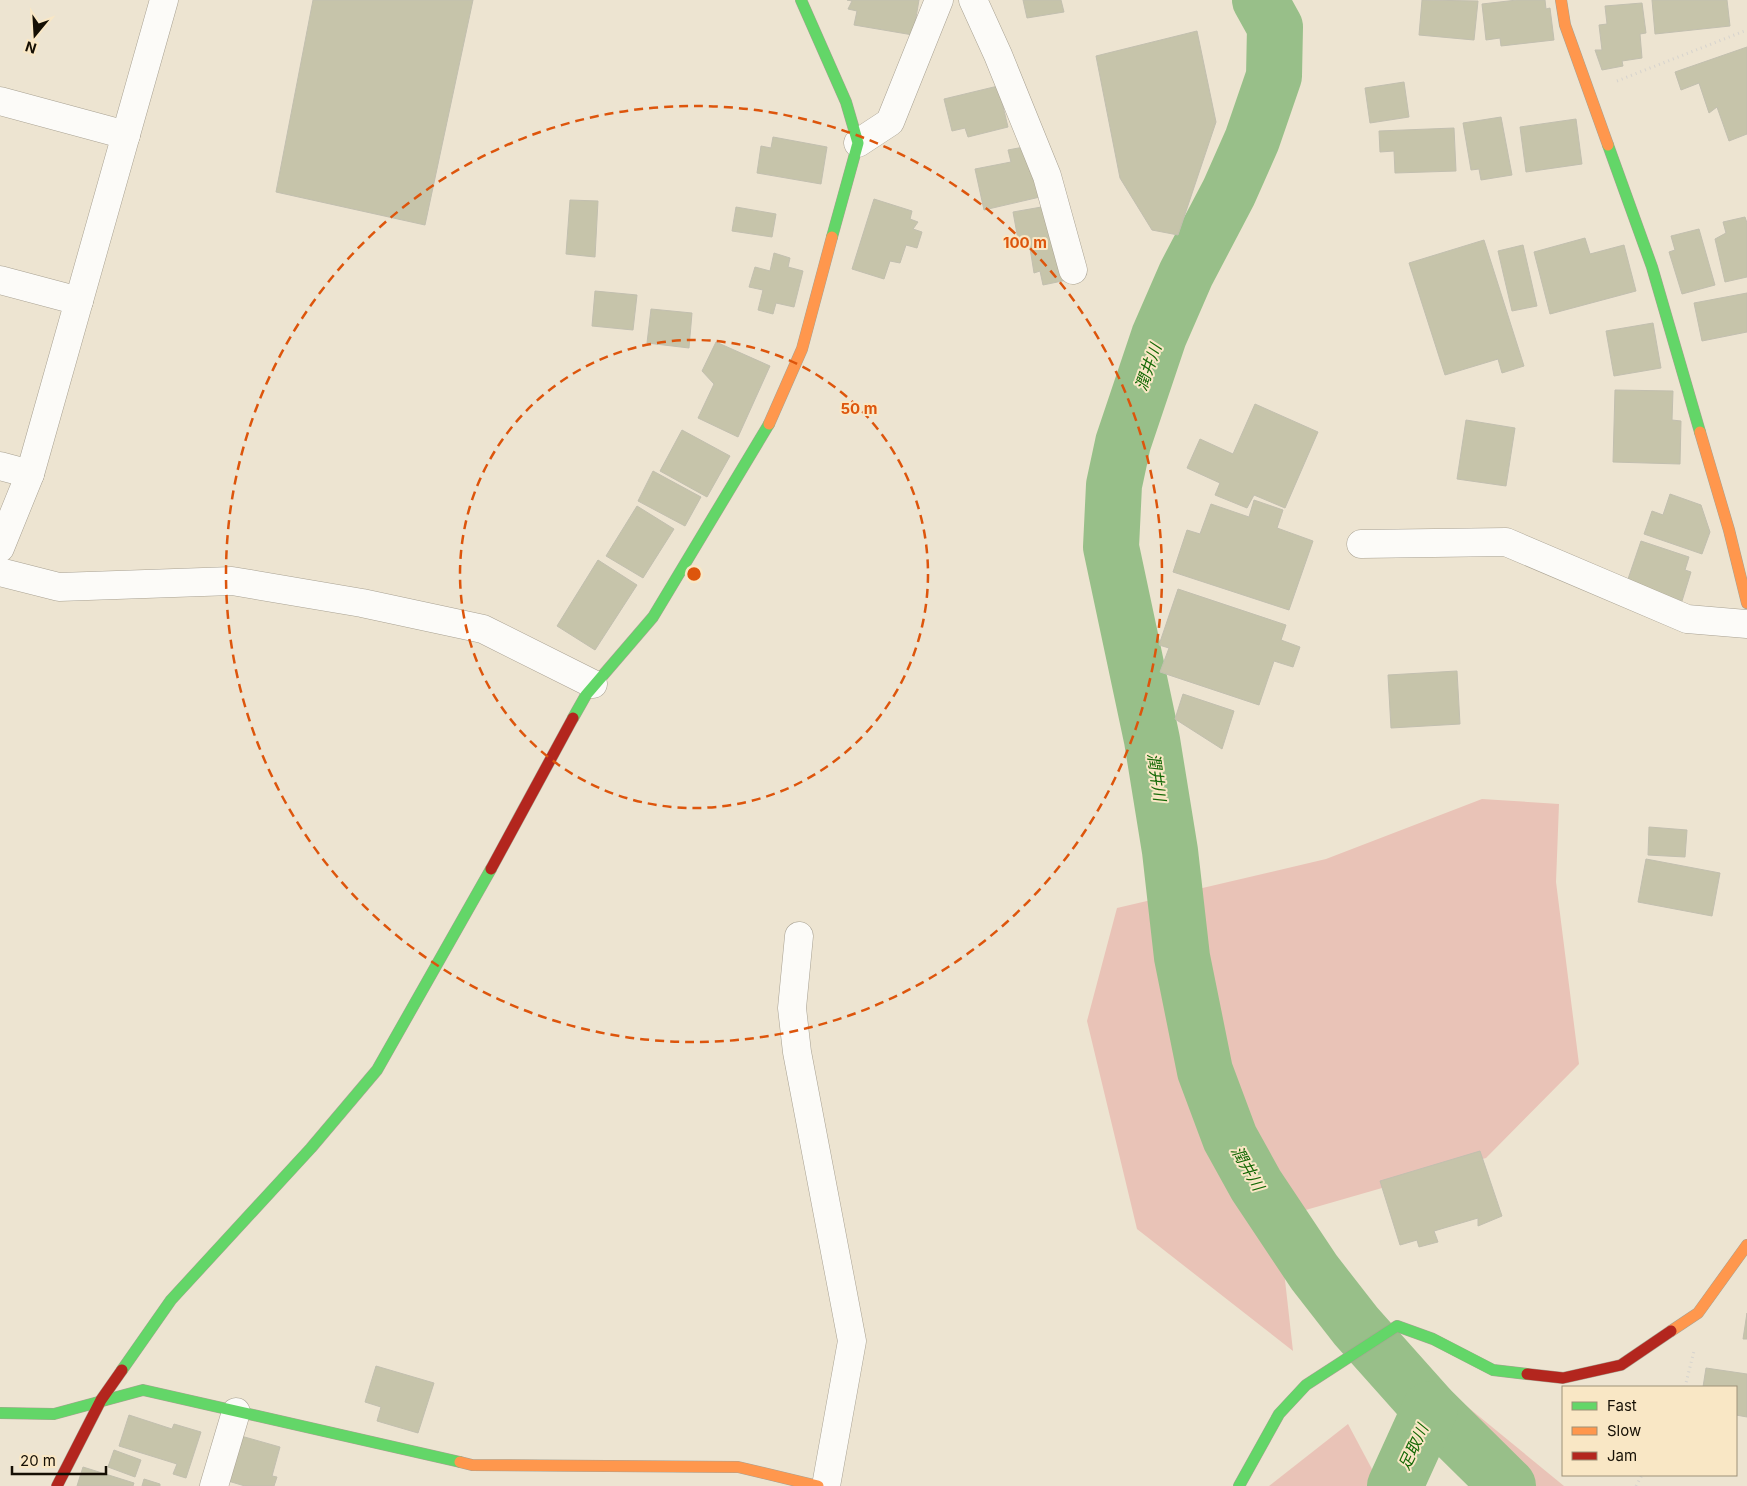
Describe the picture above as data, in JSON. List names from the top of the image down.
{
  "water": ["潤井川", "足取川"],
  "legend": ["Fast", "Slow", "Jam"],
  "scale_bar": "20 m",
  "north": "bottom",
  "rings": ["100 m", "50 m"]
}
